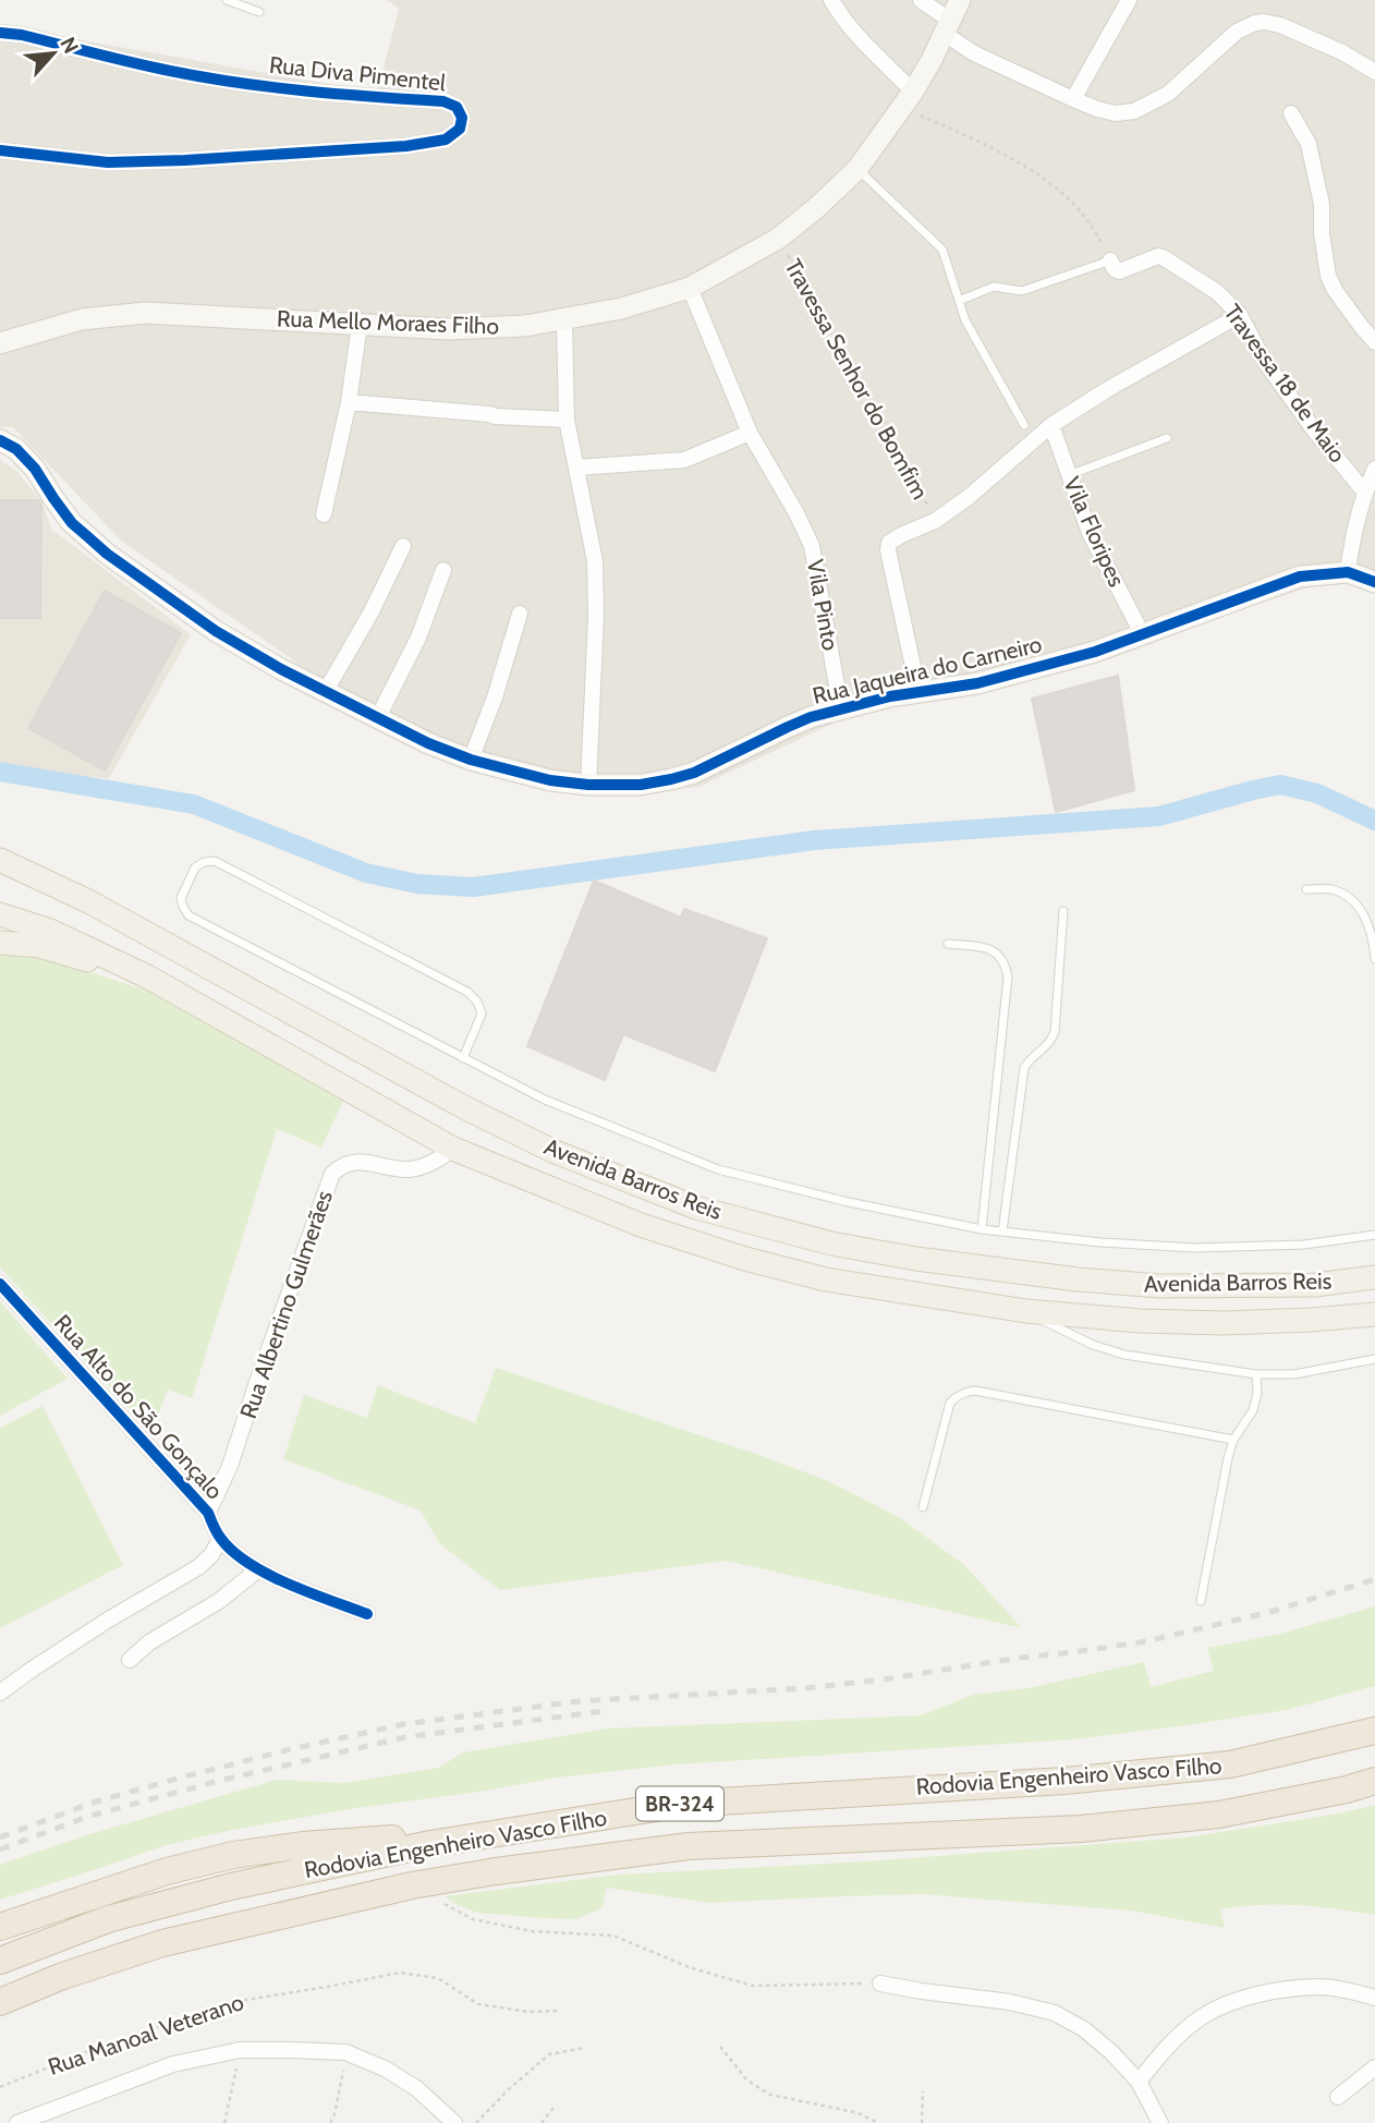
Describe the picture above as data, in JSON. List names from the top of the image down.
{
  "streets": {
    "highway": ["Rodovia Engenheiro Vasco Filho", "BR-324"],
    "main road": ["Avenida Barros Reis"],
    "street": [
      "Rua Diva Pimentel",
      "Rua Mello Moraes Filho",
      "Travessa 18 de Maio",
      "Vila Floripes",
      "Vila Pinto",
      "Rua Jaqueira do Carneiro",
      "Rua Albertino Gulmerães",
      "Rua Alto do São Gonçalo"
    ],
    "path": ["Travessa Senhor do Bomfim", "Rua Manoal Veterano"]
  },
  "crossings": [
    ["Rua Mello Moraes Filho", "Travessa Senhor do Bomfim"],
    ["Rua Mello Moraes Filho", "Vila Pinto"],
    ["Vila Floripes", "Rua Jaqueira do Carneiro"],
    ["Vila Pinto", "Rua Jaqueira do Carneiro"],
    ["Avenida Barros Reis", "Rua Albertino Gulmerães"],
    ["Rua Albertino Gulmerães", "Rua Alto do São Gonçalo"]
  ],
  "north": "top right"
}
